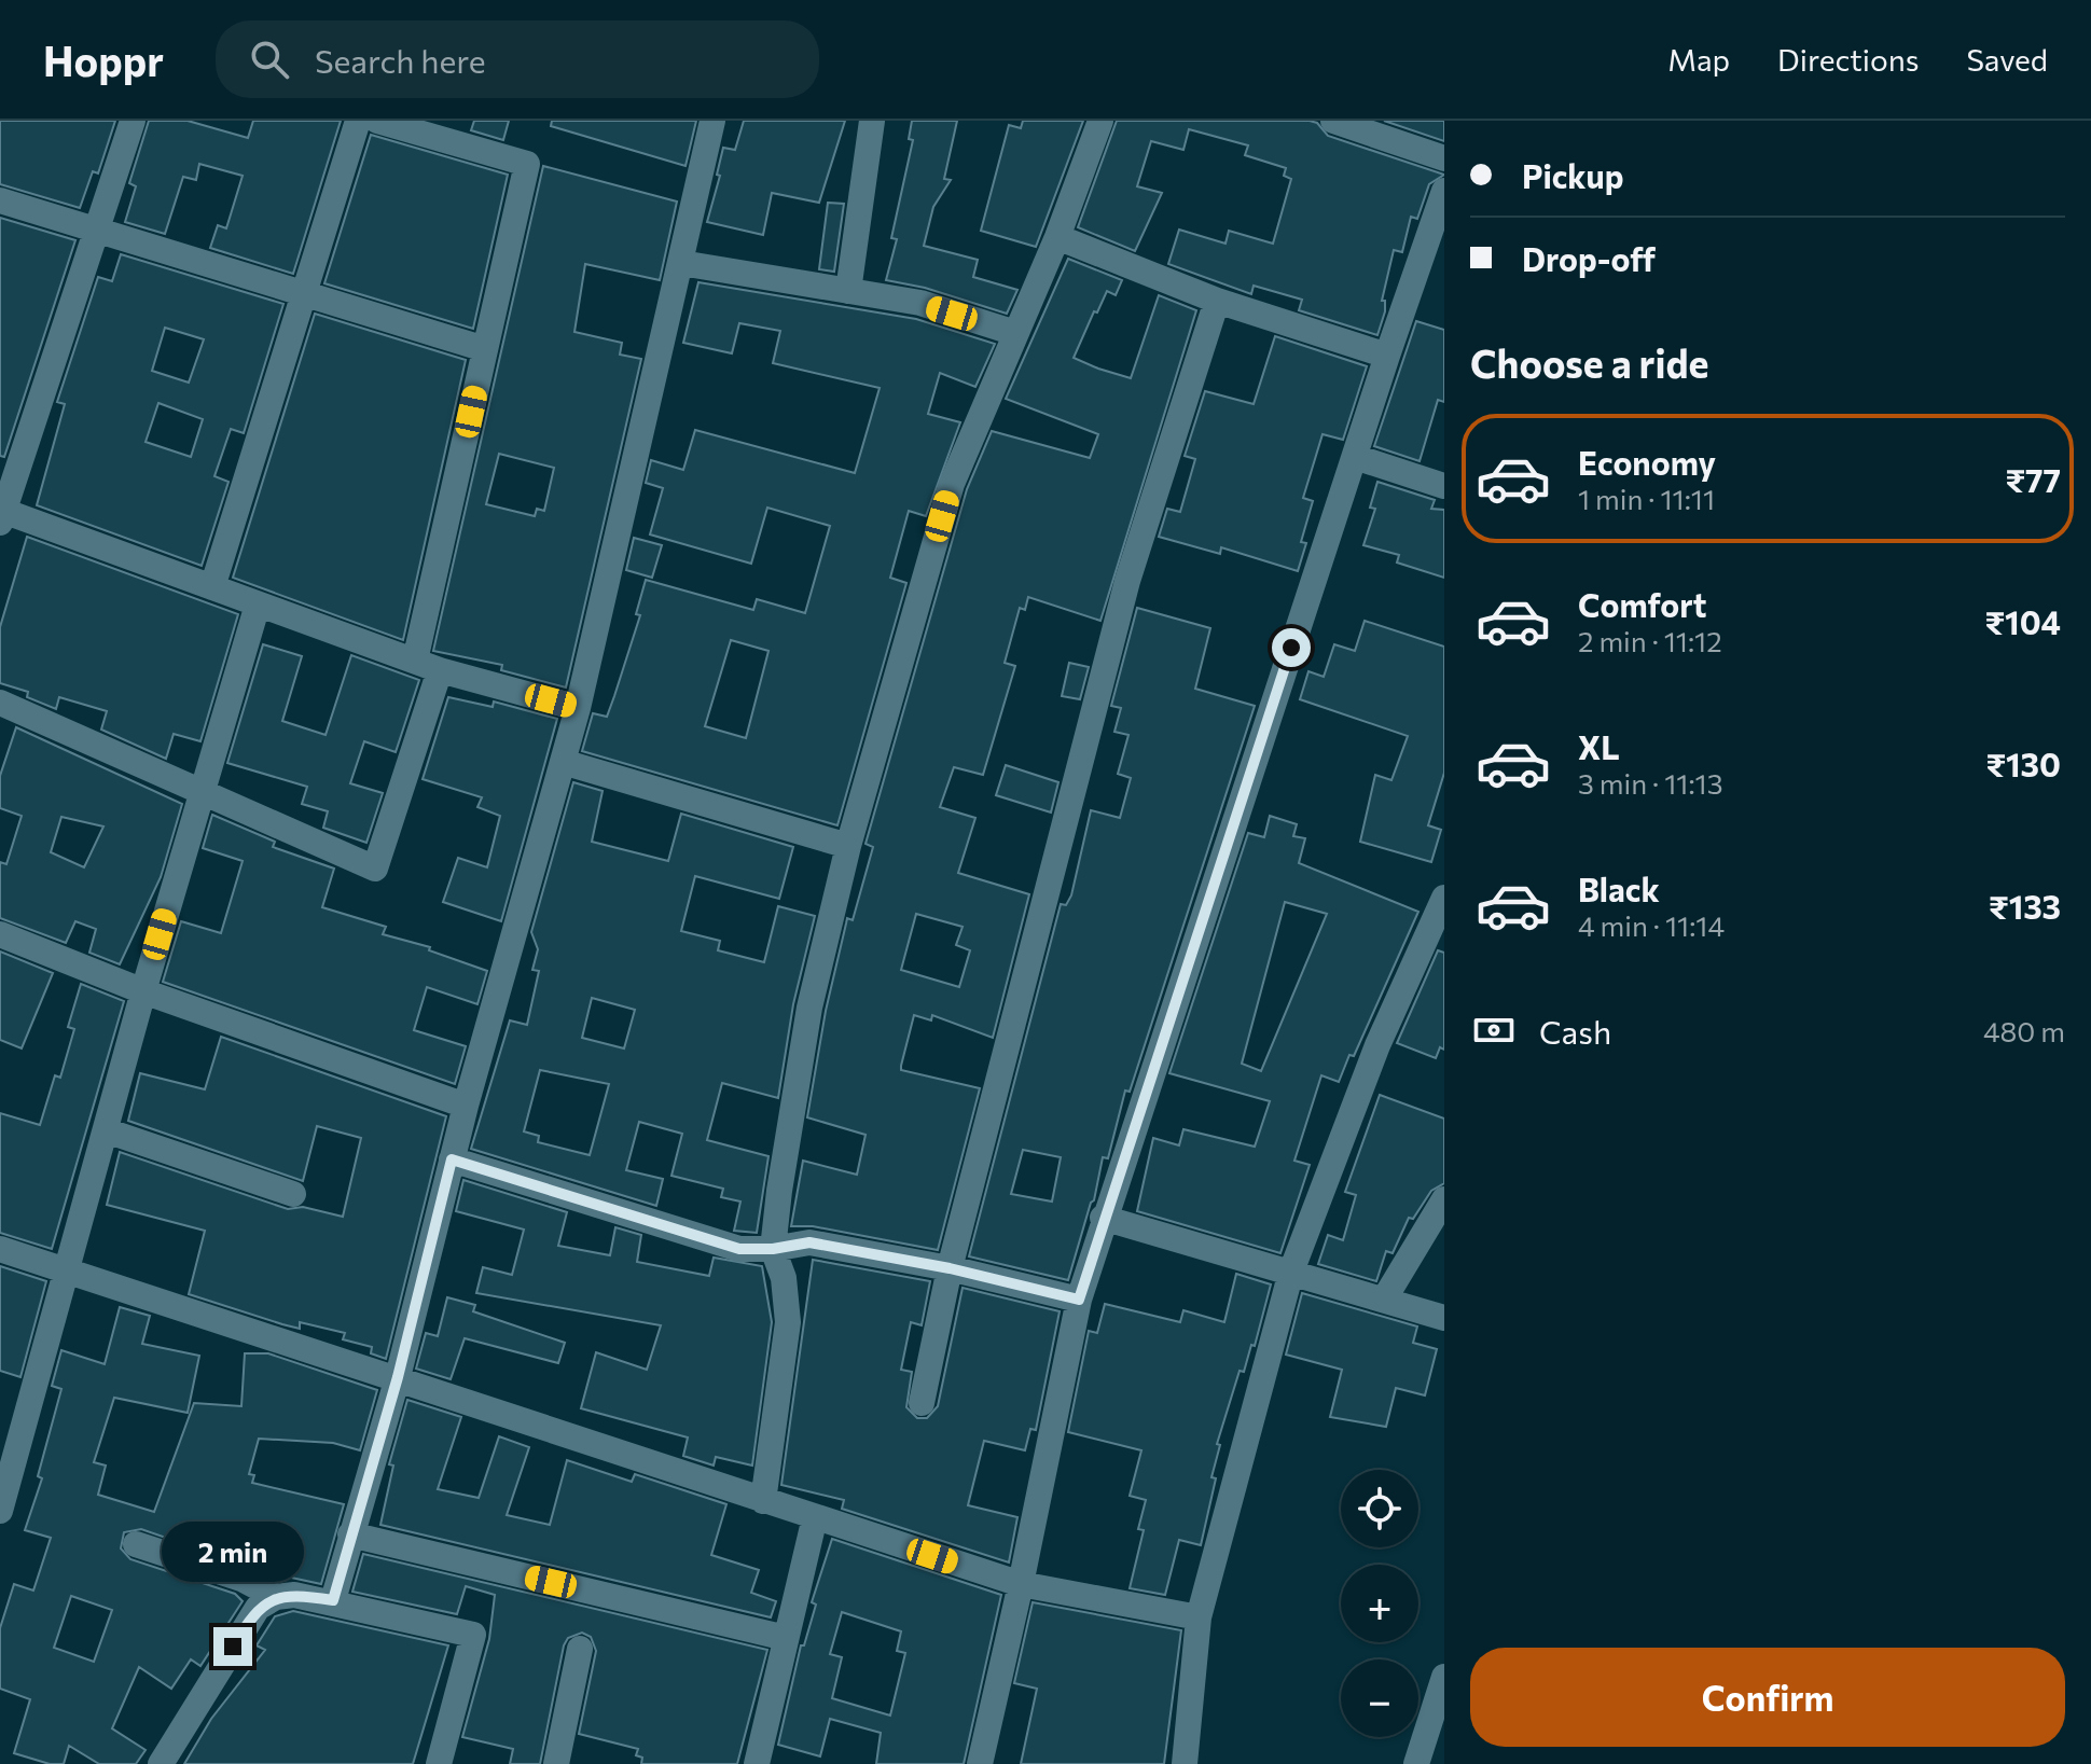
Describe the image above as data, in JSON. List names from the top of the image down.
{
  "page": {
    "header": "Hoppr",
    "search": "Search here",
    "nav": ["Map", "Directions", "Saved"],
    "banner": ["Pickup", "Drop-off"],
    "heading": "Choose a ride",
    "list": [
      {
        "name": "Economy",
        "note": "1 min · 11:11",
        "value": "₹77"
      },
      {
        "name": "Comfort",
        "note": "2 min · 11:12",
        "value": "₹104"
      },
      {
        "name": "XL",
        "note": "3 min · 11:13",
        "value": "₹130"
      },
      {
        "name": "Black",
        "note": "4 min · 11:14",
        "value": "₹133"
      }
    ],
    "pay": ["Cash", "480 m"],
    "map_buttons": ["+", "−"],
    "bubble": "2 min",
    "buttons": "Confirm"
  }
}
